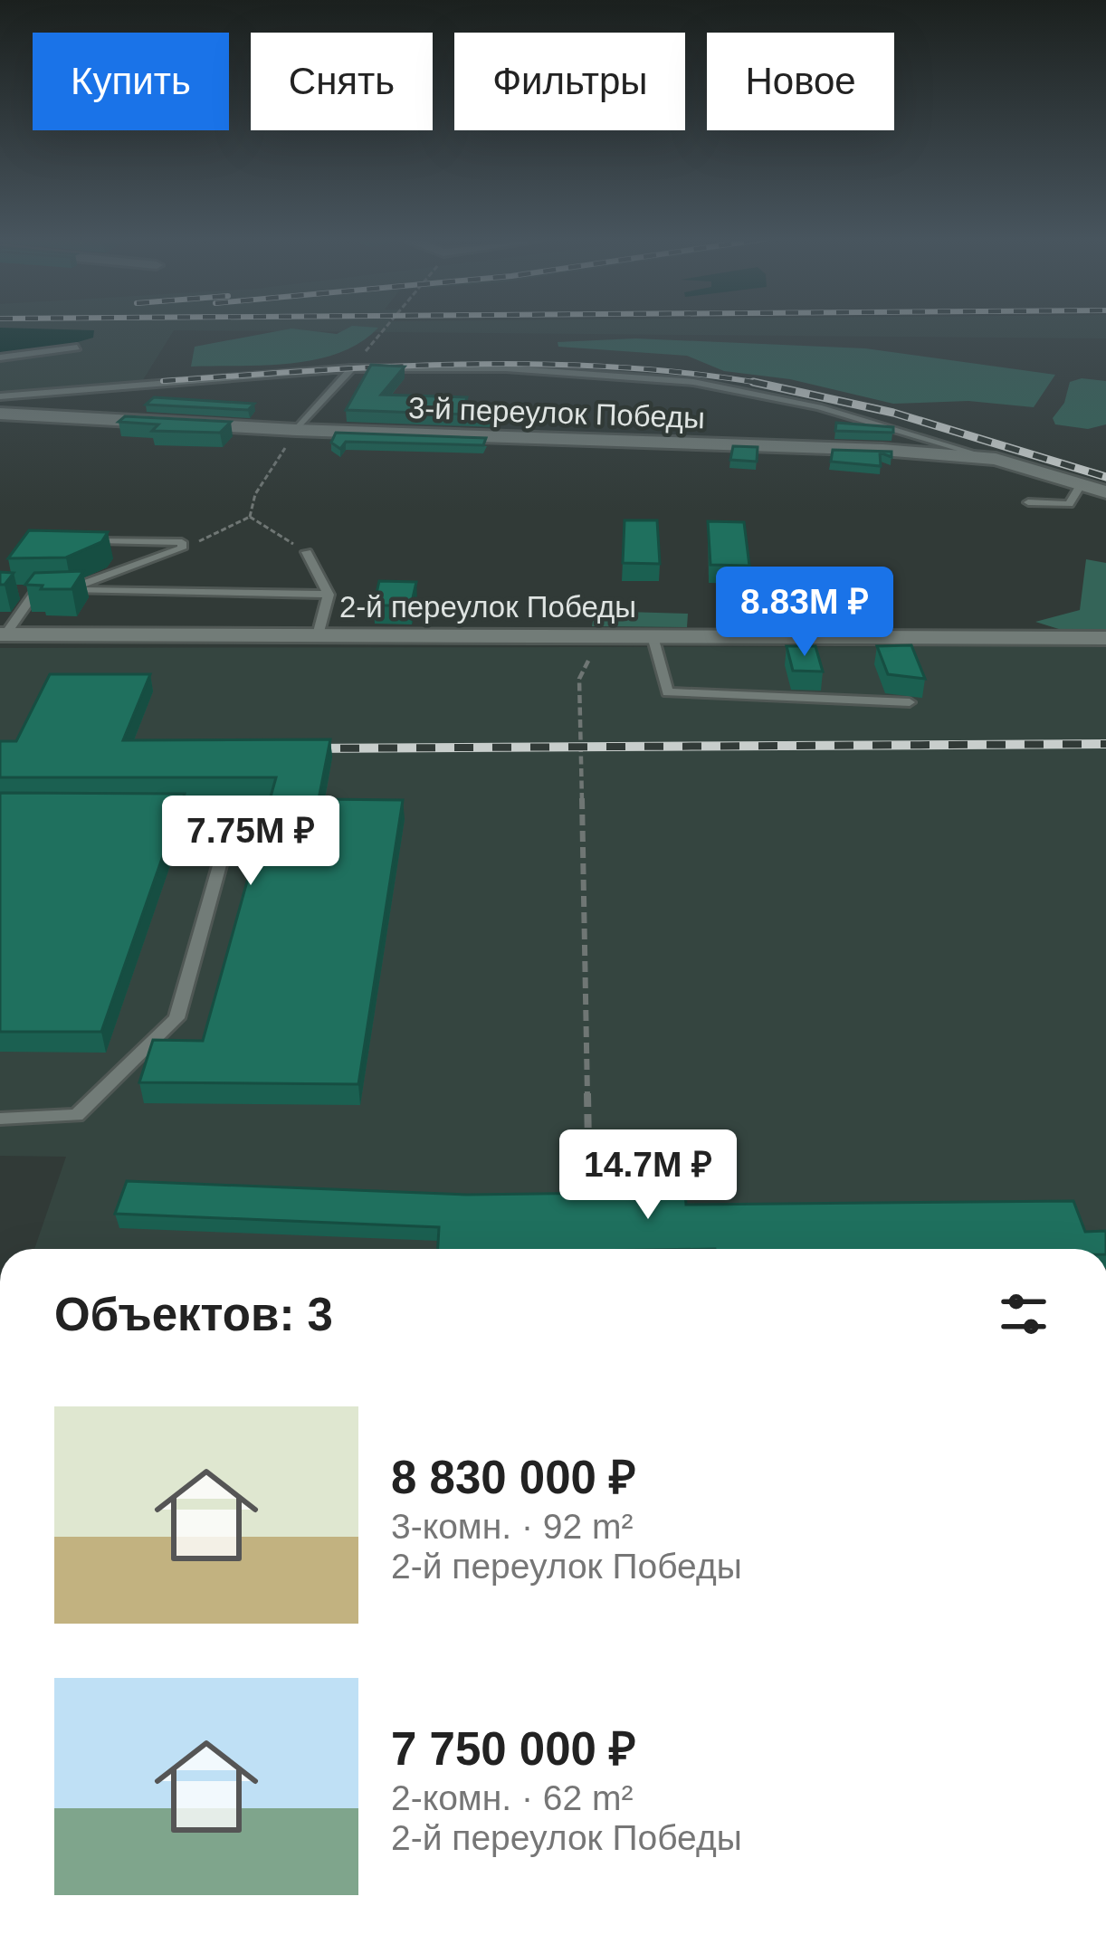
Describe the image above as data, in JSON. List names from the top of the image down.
{
  "streets": {
    "street": ["3-й переулок Победы", "2-й переулок Победы"]
  },
  "page": {
    "chip": [
      "Купить",
      "Снять",
      "Фильтры",
      "Новое"
    ],
    "price": ["8.83M ₽", "7.75M ₽", "14.7M ₽"],
    "heading": "Объектов: 3",
    "list": [
      {
        "name": "8 830 000 ₽",
        "note": "3-комн. · 92 m² · 2-й переулок Победы"
      },
      {
        "name": "7 750 000 ₽",
        "note": "2-комн. · 62 m² · 2-й переулок Победы"
      }
    ]
  }
}
